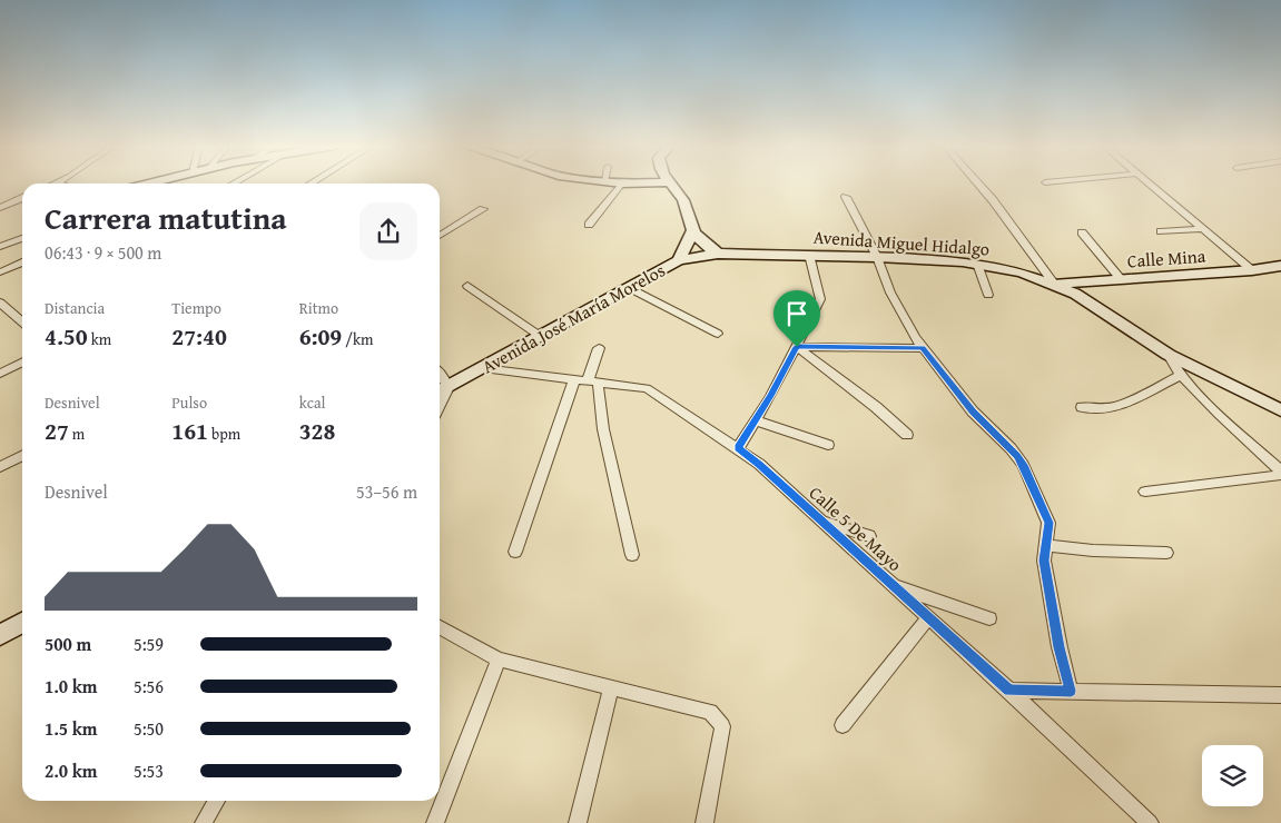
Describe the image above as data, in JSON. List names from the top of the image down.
{
  "streets": {
    "street": [
      "Avenida Miguel Hidalgo",
      "Calle Mina",
      "Avenida José María Morelos",
      "Calle 5 De Mayo"
    ]
  },
  "crossings": [
    ["Avenida Miguel Hidalgo", "Calle Mina"],
    ["Avenida Miguel Hidalgo", "Avenida José María Morelos"],
    ["Avenida José María Morelos", "Calle 5 De Mayo"]
  ],
  "page": {
    "heading": ["Carrera matutina", "06:43 · 9 × 500 m"],
    "stats": [
      ["Distancia", "4.50 km"],
      ["Tiempo", "27:40"],
      ["Ritmo", "6:09 /km"],
      ["Desnivel", "27 m"],
      ["Pulso", "161 bpm"],
      ["kcal", "328"]
    ],
    "chart": ["Desnivel", "53–56 m"],
    "list": [
      {
        "name": "500 m",
        "note": "5:59"
      },
      {
        "name": "1.0 km",
        "note": "5:56"
      },
      {
        "name": "1.5 km",
        "note": "5:50"
      },
      {
        "name": "2.0 km",
        "note": "5:53"
      }
    ]
  }
}
